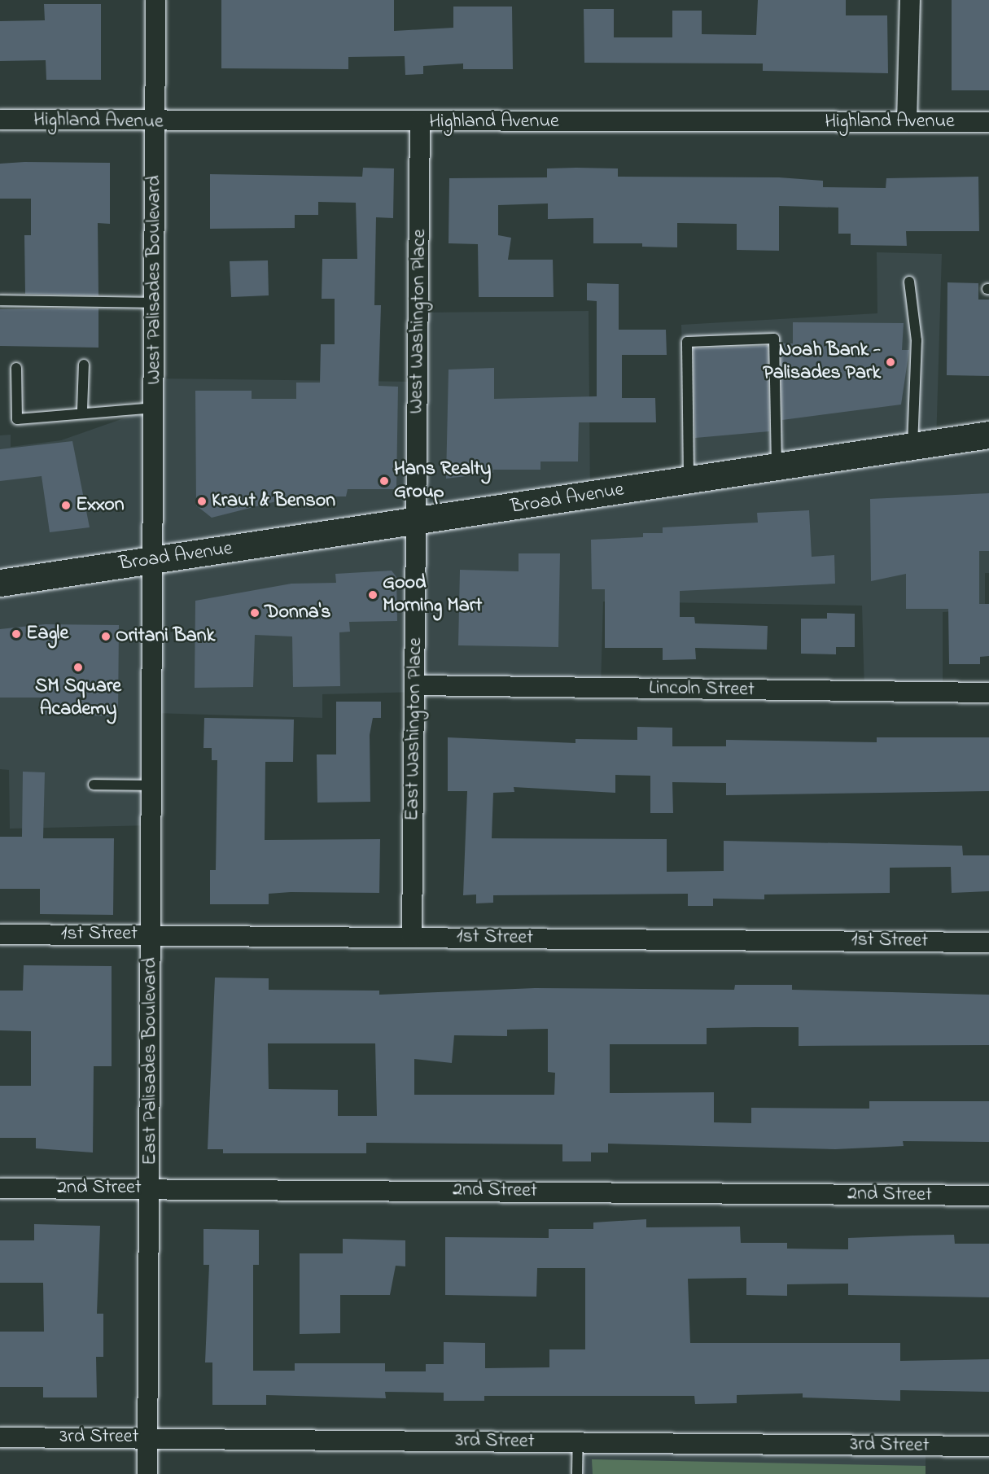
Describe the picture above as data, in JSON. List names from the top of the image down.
{
  "streets": {
    "main road": ["Broad Avenue"],
    "street": [
      "Highland Avenue",
      "West Palisades Boulevard",
      "West Washington Place",
      "Lincoln Street",
      "East Washington Place",
      "1st Street",
      "East Palisades Boulevard",
      "2nd Street",
      "3rd Street"
    ]
  },
  "crossings": [
    ["Highland Avenue", "West Palisades Boulevard"],
    ["Highland Avenue", "West Washington Place"],
    ["West Palisades Boulevard", "Broad Avenue"],
    ["West Palisades Boulevard", "East Palisades Boulevard"],
    ["West Washington Place", "Broad Avenue"],
    ["West Washington Place", "East Washington Place"],
    ["Broad Avenue", "East Washington Place"],
    ["Broad Avenue", "East Palisades Boulevard"],
    ["Lincoln Street", "East Washington Place"],
    ["East Washington Place", "1st Street"],
    ["1st Street", "East Palisades Boulevard"],
    ["East Palisades Boulevard", "2nd Street"],
    ["East Palisades Boulevard", "3rd Street"]
  ],
  "places": [
    "Noah Bank - Palisades Park",
    "Hans Realty Group",
    "Kraut & Benson",
    "Exxon",
    "Good Morning Mart",
    "Donna's",
    "Eagle",
    "Oritani Bank",
    "SM Square Academy"
  ]
}
